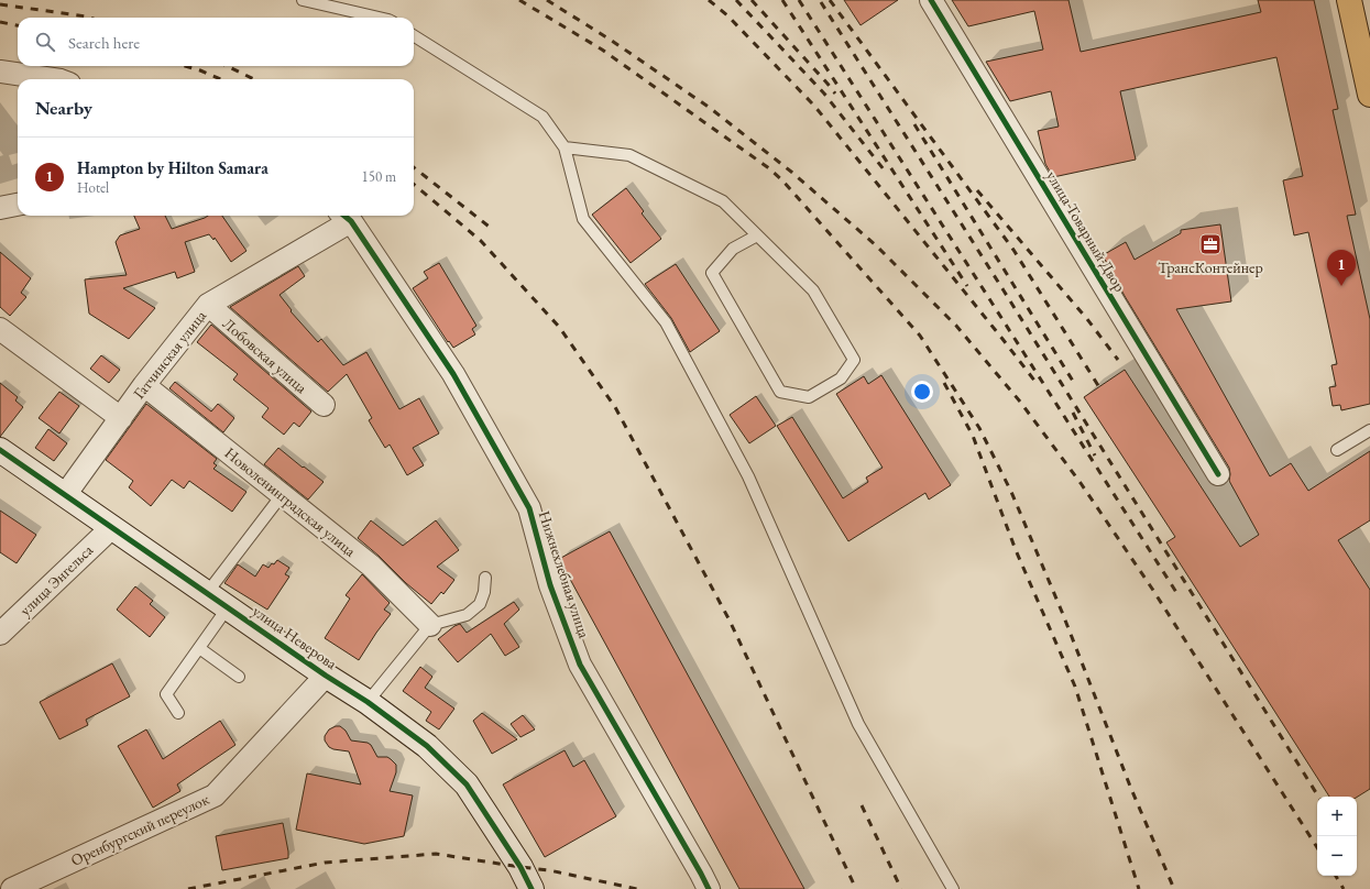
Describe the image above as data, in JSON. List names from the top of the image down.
{
  "streets": {
    "street": [
      "улица Товарный Двор",
      "Гатчинская улица",
      "Лобовская улица",
      "Новоленинградская улица",
      "Нижнехлебная улица",
      "улица Энгельса",
      "улица Неверова",
      "Оренбургский переулок"
    ]
  },
  "crossings": [
    ["Гатчинская улица", "Лобовская улица"],
    ["Гатчинская улица", "Новоленинградская улица"],
    ["Гатчинская улица", "Нижнехлебная улица"],
    ["Гатчинская улица", "улица Неверова"],
    ["улица Энгельса", "улица Неверова"],
    ["улица Неверова", "Оренбургский переулок"]
  ],
  "places": {
    "office": ["ТрансКонтейнер"]
  },
  "page": {
    "search": "Search here",
    "heading": "Nearby",
    "list": [
      {
        "mark": "1",
        "name": "Hampton by Hilton Samara",
        "note": "Hotel",
        "value": "150 m"
      }
    ],
    "pins": "1",
    "map_buttons": ["+", "−"]
  }
}
